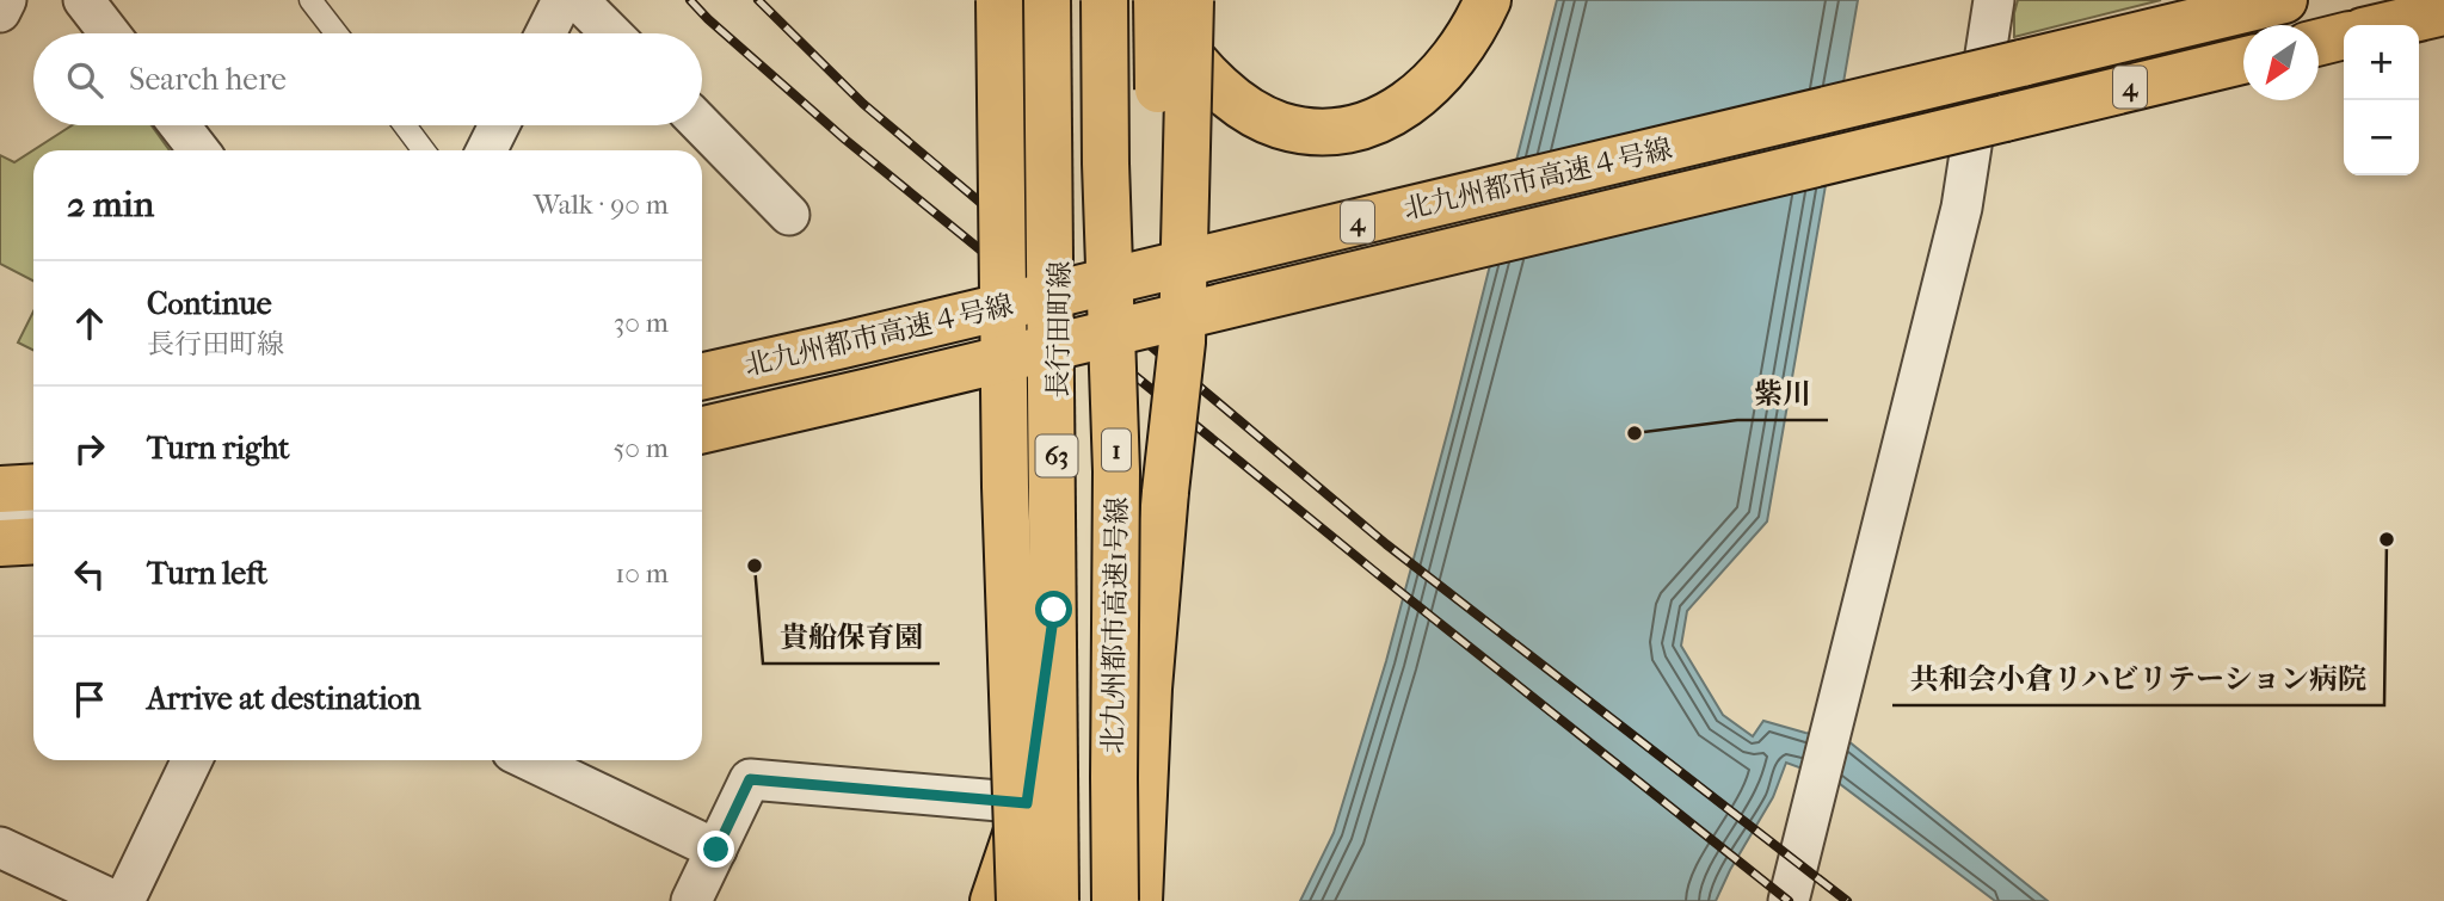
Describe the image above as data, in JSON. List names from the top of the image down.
{
  "streets": {
    "main road": [
      "4",
      "北九州都市高速４号線",
      "長行田町線",
      "1",
      "63",
      "北九州都市高速1号線"
    ]
  },
  "places": ["紫川", "共和会小倉リハビリテーション病院", "貴船保育園"],
  "north": "bottom left",
  "page": {
    "map_buttons": ["+", "−"],
    "search": "Search here",
    "heading": ["2 min", "Walk · 90 m"],
    "list": [
      ["Continue", "長行田町線", "30 m"],
      ["Turn right", "50 m"],
      ["Turn left", "10 m"],
      "Arrive at destination"
    ]
  }
}
